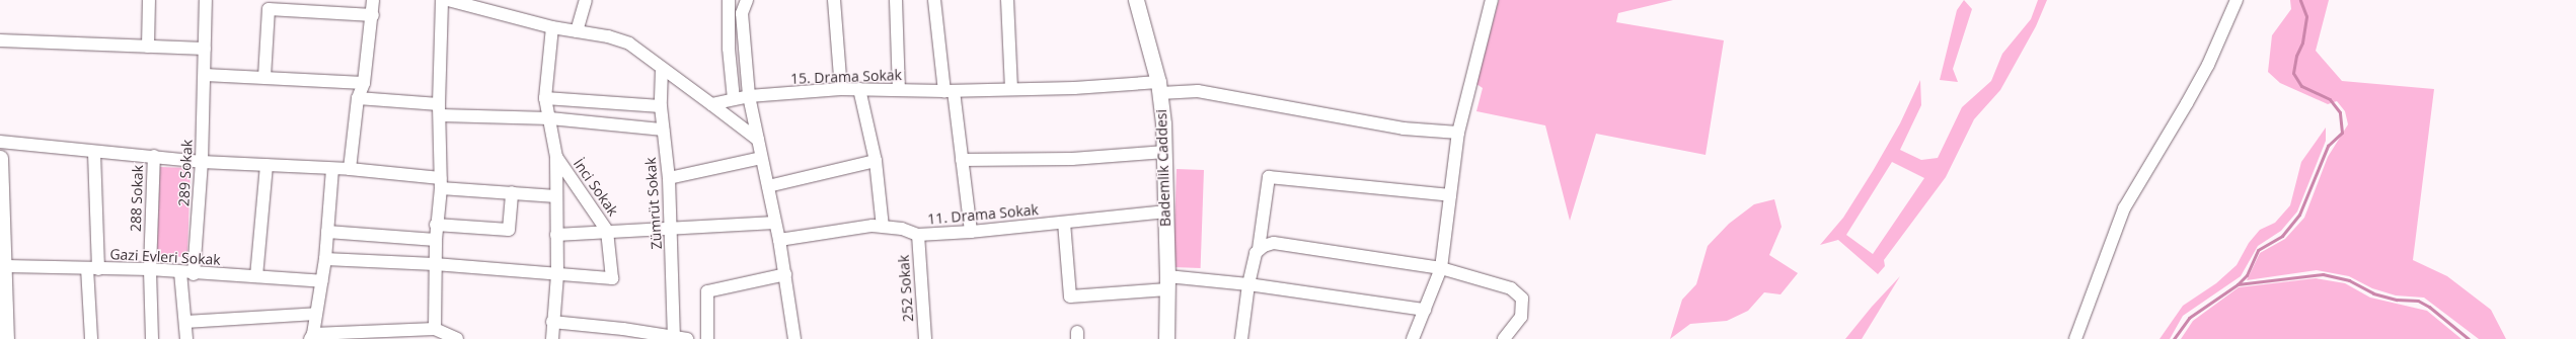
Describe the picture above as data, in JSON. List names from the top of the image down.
{
  "streets": {
    "street": [
      "15. Drama Sokak",
      "Bademlik Caddesi",
      "289 Sokak",
      "İnci Sokak",
      "288 Sokak",
      "Zümrüt Sokak",
      "11. Drama Sokak",
      "Gazi Evleri Sokak",
      "252 Sokak"
    ]
  },
  "crossings": [
    ["15. Drama Sokak", "Bademlik Caddesi"],
    ["Bademlik Caddesi", "11. Drama Sokak"],
    ["289 Sokak", "Gazi Evleri Sokak"],
    ["288 Sokak", "Gazi Evleri Sokak"],
    ["11. Drama Sokak", "252 Sokak"]
  ]
}
